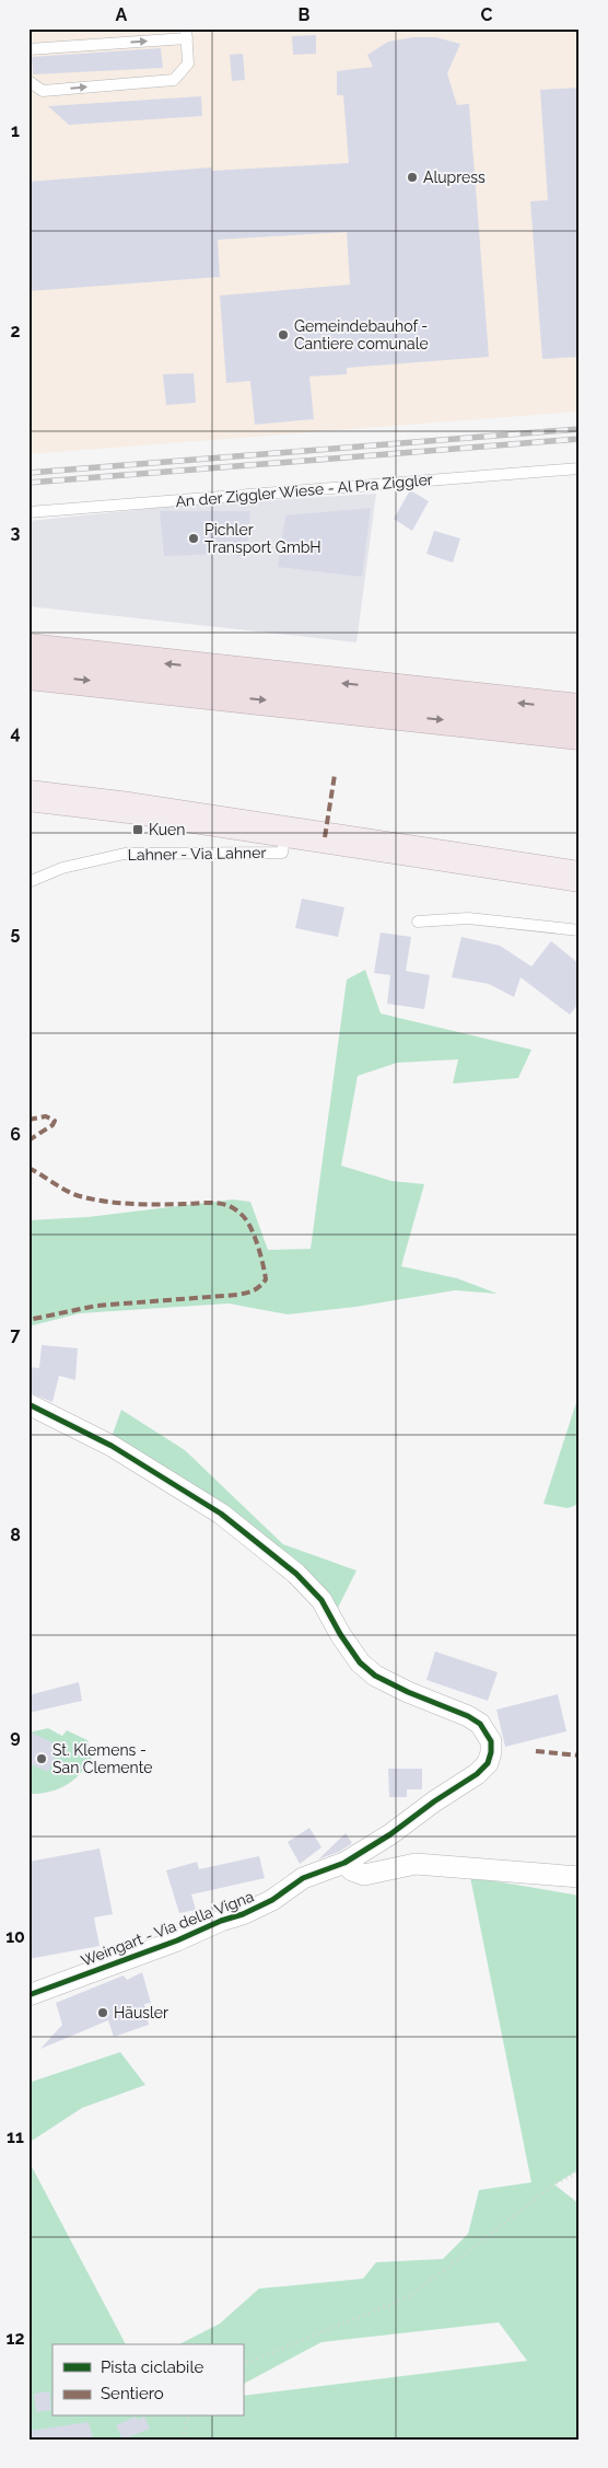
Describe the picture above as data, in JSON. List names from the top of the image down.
{
  "streets": {
    "street": ["Weingart - Via della Vigna"],
    "lane": ["An der Ziggler Wiese - Al Pra Ziggler", "Lahner - Via Lahner"]
  },
  "places": {
    "other": [
      "Alupress",
      "Gemeindebauhof - Cantiere comunale",
      "Pichler Transport GmbH",
      "St. Klemens - San Clemente",
      "Häusler"
    ],
    "transit": ["Kuen"]
  },
  "legend": ["Pista ciclabile", "Sentiero"],
  "grid": {
    "columns": ["A", "B", "C"],
    "rows": [
      "1",
      "2",
      "3",
      "4",
      "5",
      "6",
      "7",
      "8",
      "9",
      "10",
      "11",
      "12"
    ]
  }
}
